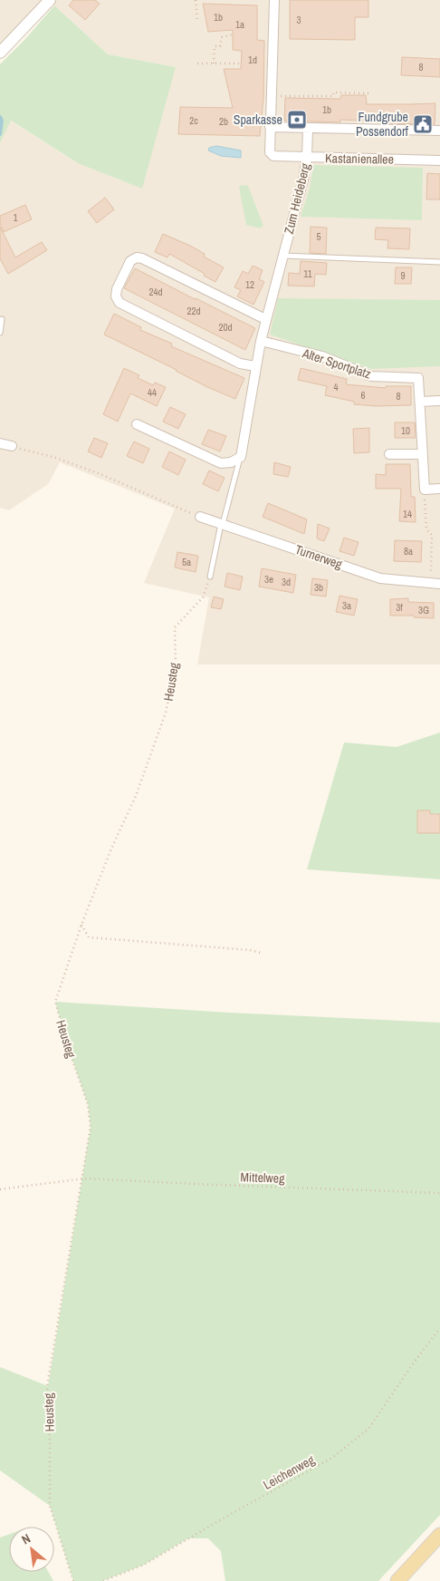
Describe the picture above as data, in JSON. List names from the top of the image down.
{
  "streets": {
    "street": [
      "Kastanienallee",
      "Zum Heideberg",
      "Alter Sportplatz",
      "Turnerweg"
    ],
    "path": ["Heusteg", "Mittelweg", "Leichenweg"]
  },
  "crossings": [
    ["Kastanienallee", "Zum Heideberg"],
    ["Zum Heideberg", "Alter Sportplatz"],
    ["Heusteg", "Mittelweg"]
  ],
  "places": {
    "bank": ["Sparkasse"],
    "public building": ["Fundgrube Possendorf"]
  },
  "house_numbers": [
    "1b",
    "3",
    "1a",
    "1d",
    "8",
    "1b",
    "2c",
    "2b",
    "1",
    "5",
    "11",
    "9",
    "12",
    "24d",
    "22d",
    "20d",
    "4",
    "44",
    "6",
    "8",
    "10",
    "14",
    "8a",
    "5a",
    "3e",
    "3d",
    "3b",
    "3a",
    "3f",
    "3G"
  ],
  "north": "top left"
}
